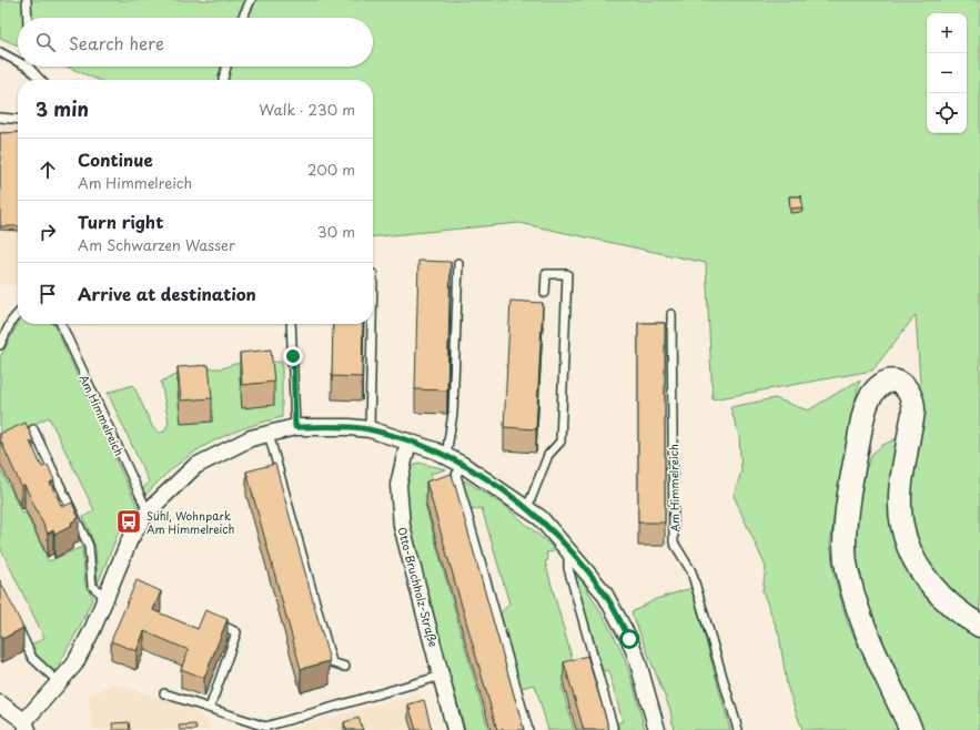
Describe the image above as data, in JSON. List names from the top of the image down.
{
  "streets": {
    "street": ["Otto-Bruchholz-Straße"],
    "lane": ["Am Himmelreich"]
  },
  "places": {
    "bus stop": ["Suhl, Wohnpark Am Himmelreich"]
  },
  "page": {
    "map_buttons": ["+", "−"],
    "search": "Search here",
    "heading": ["3 min", "Walk · 230 m"],
    "list": [
      ["Continue", "Am Himmelreich", "200 m"],
      ["Turn right", "Am Schwarzen Wasser", "30 m"],
      "Arrive at destination"
    ]
  }
}
